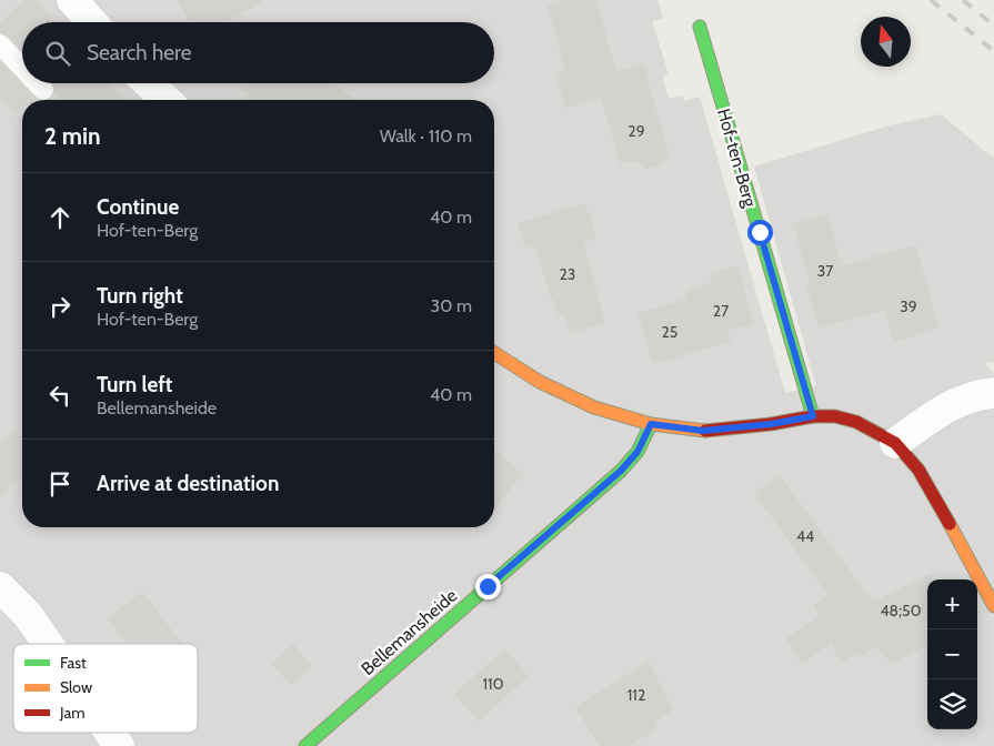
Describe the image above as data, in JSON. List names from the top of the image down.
{
  "streets": {
    "street": ["Hof-ten-Berg", "Bellemansheide"]
  },
  "house_numbers": [
    "29",
    "37",
    "23",
    "39",
    "27",
    "25",
    "44",
    "48;50",
    "110",
    "112"
  ],
  "legend": ["Fast", "Slow", "Jam"],
  "north": "top",
  "page": {
    "search": "Search here",
    "heading": ["2 min", "Walk · 110 m"],
    "list": [
      ["Continue", "Hof-ten-Berg", "40 m"],
      ["Turn right", "Hof-ten-Berg", "30 m"],
      ["Turn left", "Bellemansheide", "40 m"],
      "Arrive at destination"
    ],
    "map_buttons": ["+", "−"]
  }
}
